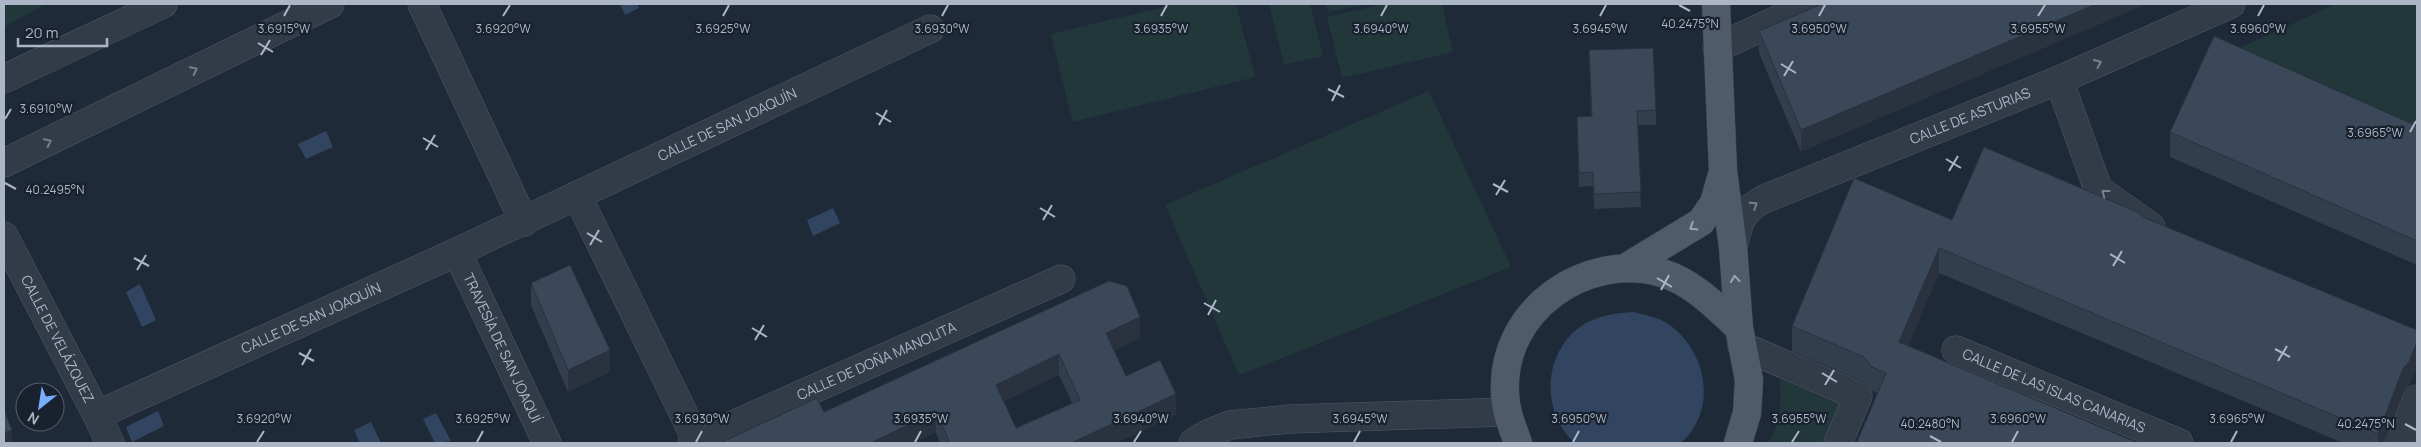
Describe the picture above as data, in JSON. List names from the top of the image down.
{
  "streets": {
    "street": [
      "CALLE DE ASTURIAS",
      "CALLE DE SAN JOAQUÍN",
      "CALLE DE VELÁZQUEZ",
      "TRAVESÍA DE SAN JOAQUÍ",
      "CALLE DE DOÑA MANOLITA",
      "CALLE DE LAS ISLAS CANARIAS"
    ]
  },
  "crossings": [
    ["CALLE DE SAN JOAQUÍN", "CALLE DE VELÁZQUEZ"],
    ["CALLE DE SAN JOAQUÍN", "TRAVESÍA DE SAN JOAQUÍ"]
  ],
  "one_way": ["CALLE DE ASTURIAS"],
  "scale_bar": "20 m",
  "north": "bottom left",
  "coordinates": [
    "40.2475°N",
    "3.6915°W",
    "3.6920°W",
    "3.6925°W",
    "3.6930°W",
    "3.6935°W",
    "3.6940°W",
    "3.6960°W",
    "3.6945°W",
    "3.6950°W",
    "3.6955°W",
    "3.6910°W",
    "3.6965°W",
    "40.2495°N",
    "40.2480°N"
  ]
}
